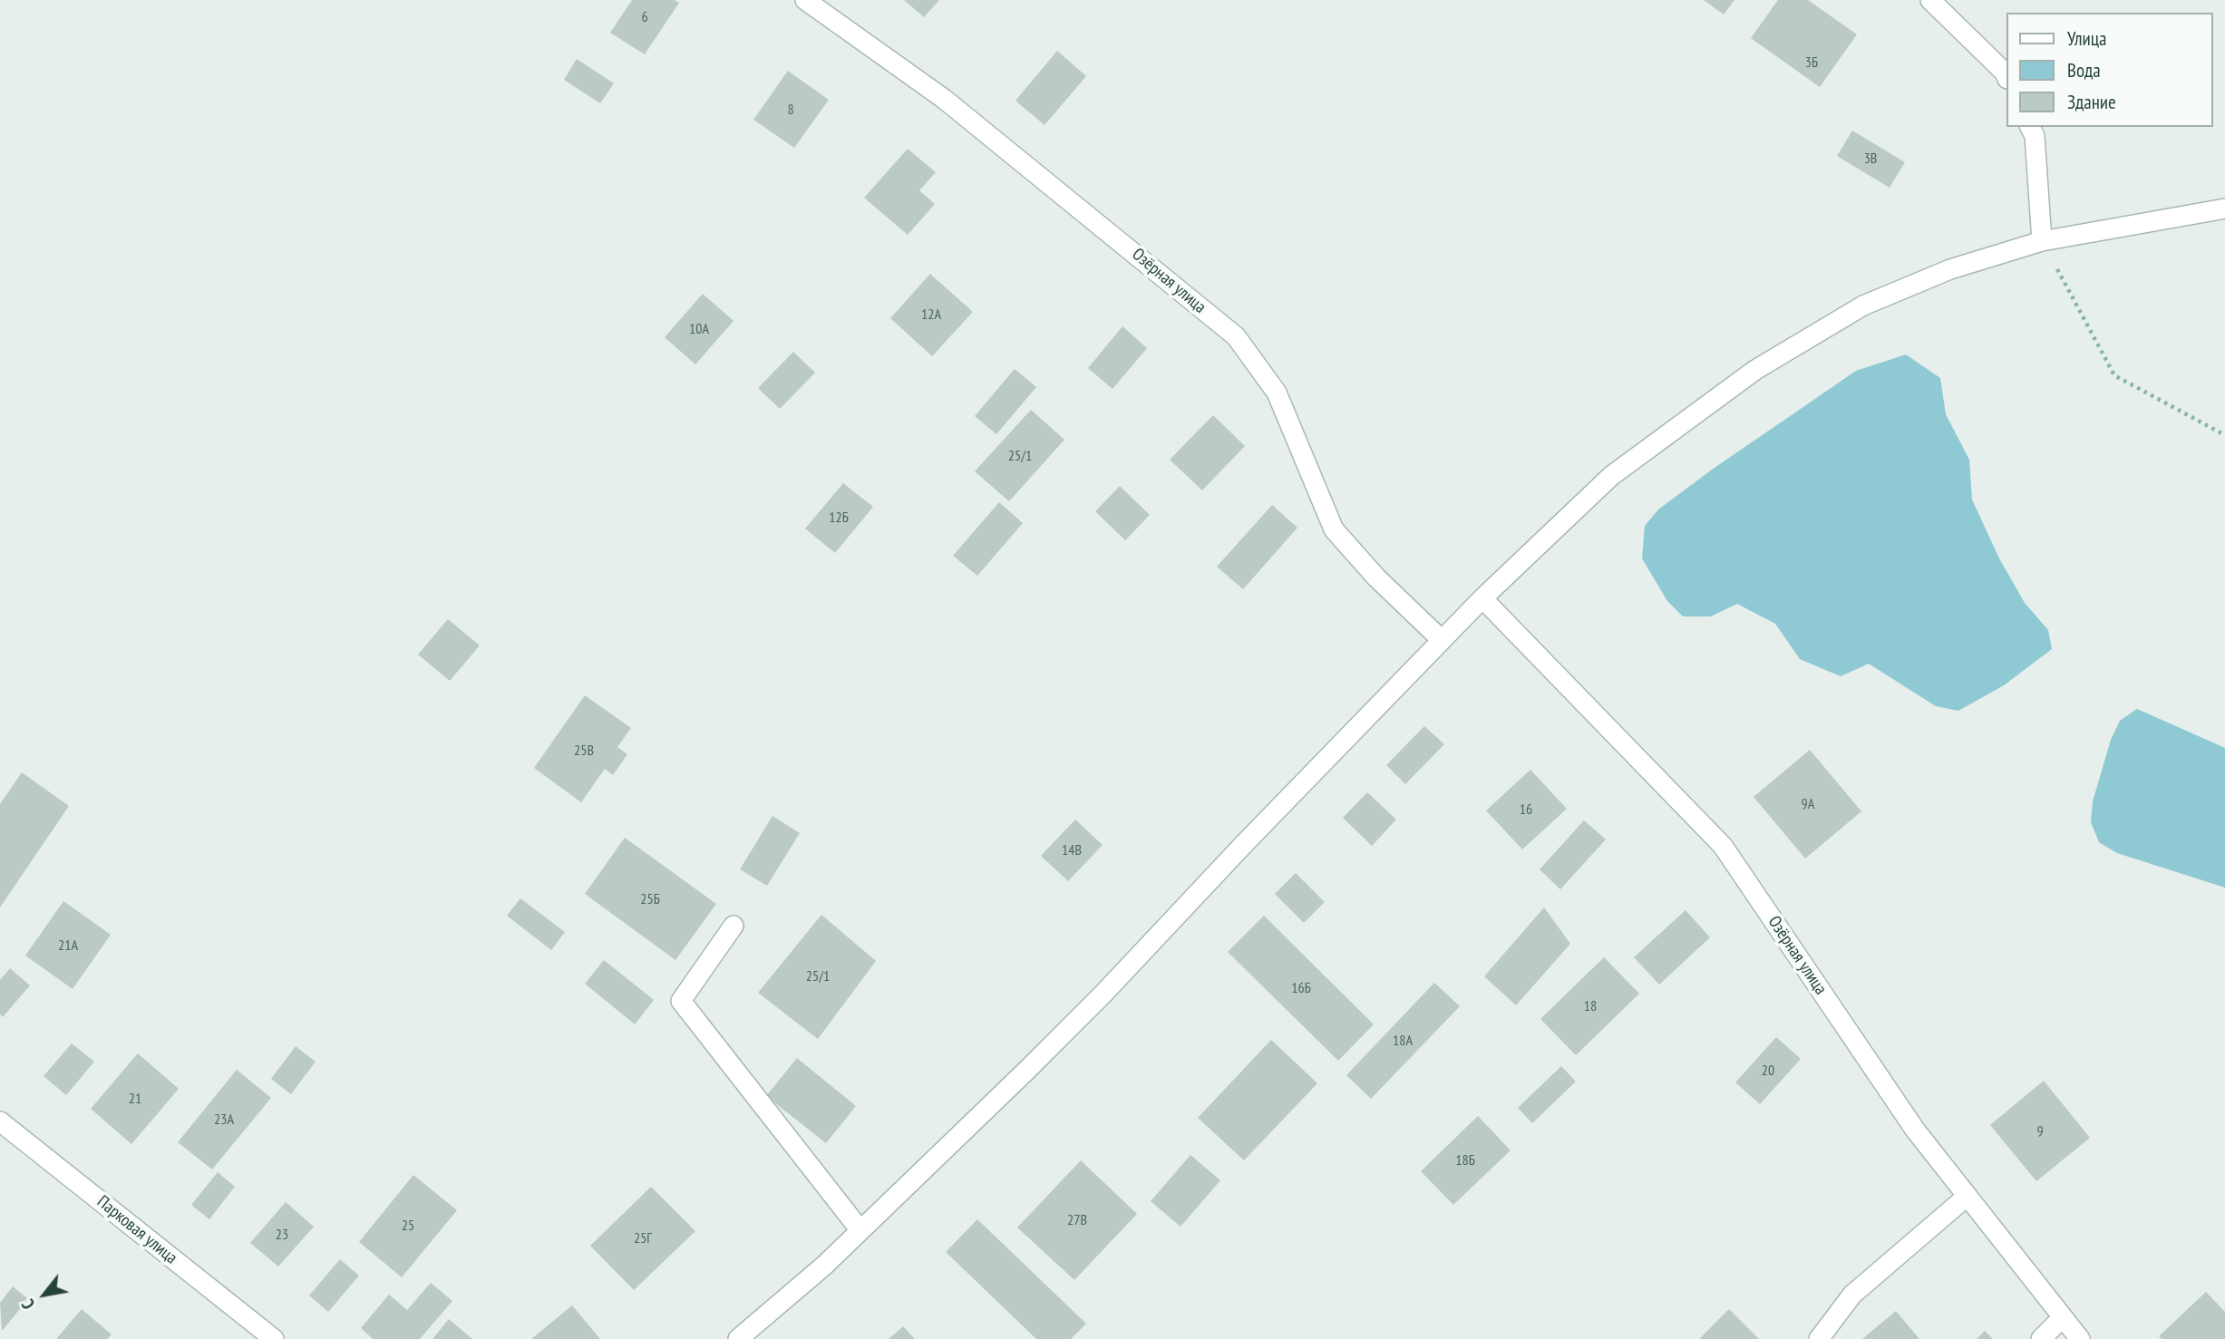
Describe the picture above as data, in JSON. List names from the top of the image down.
{
  "streets": {
    "street": ["Озёрная улица", "Парковая улица"]
  },
  "house_numbers": [
    "6",
    "3Б",
    "8",
    "3В",
    "12А",
    "10А",
    "25/1",
    "12Б",
    "25В",
    "9А",
    "16",
    "14В",
    "25Б",
    "21А",
    "25/1",
    "16Б",
    "18",
    "18А",
    "20",
    "21",
    "23А",
    "9",
    "18Б",
    "27В",
    "25",
    "23",
    "25Г"
  ],
  "legend": ["Улица", "Вода", "Здание"],
  "north": "bottom left"
}
